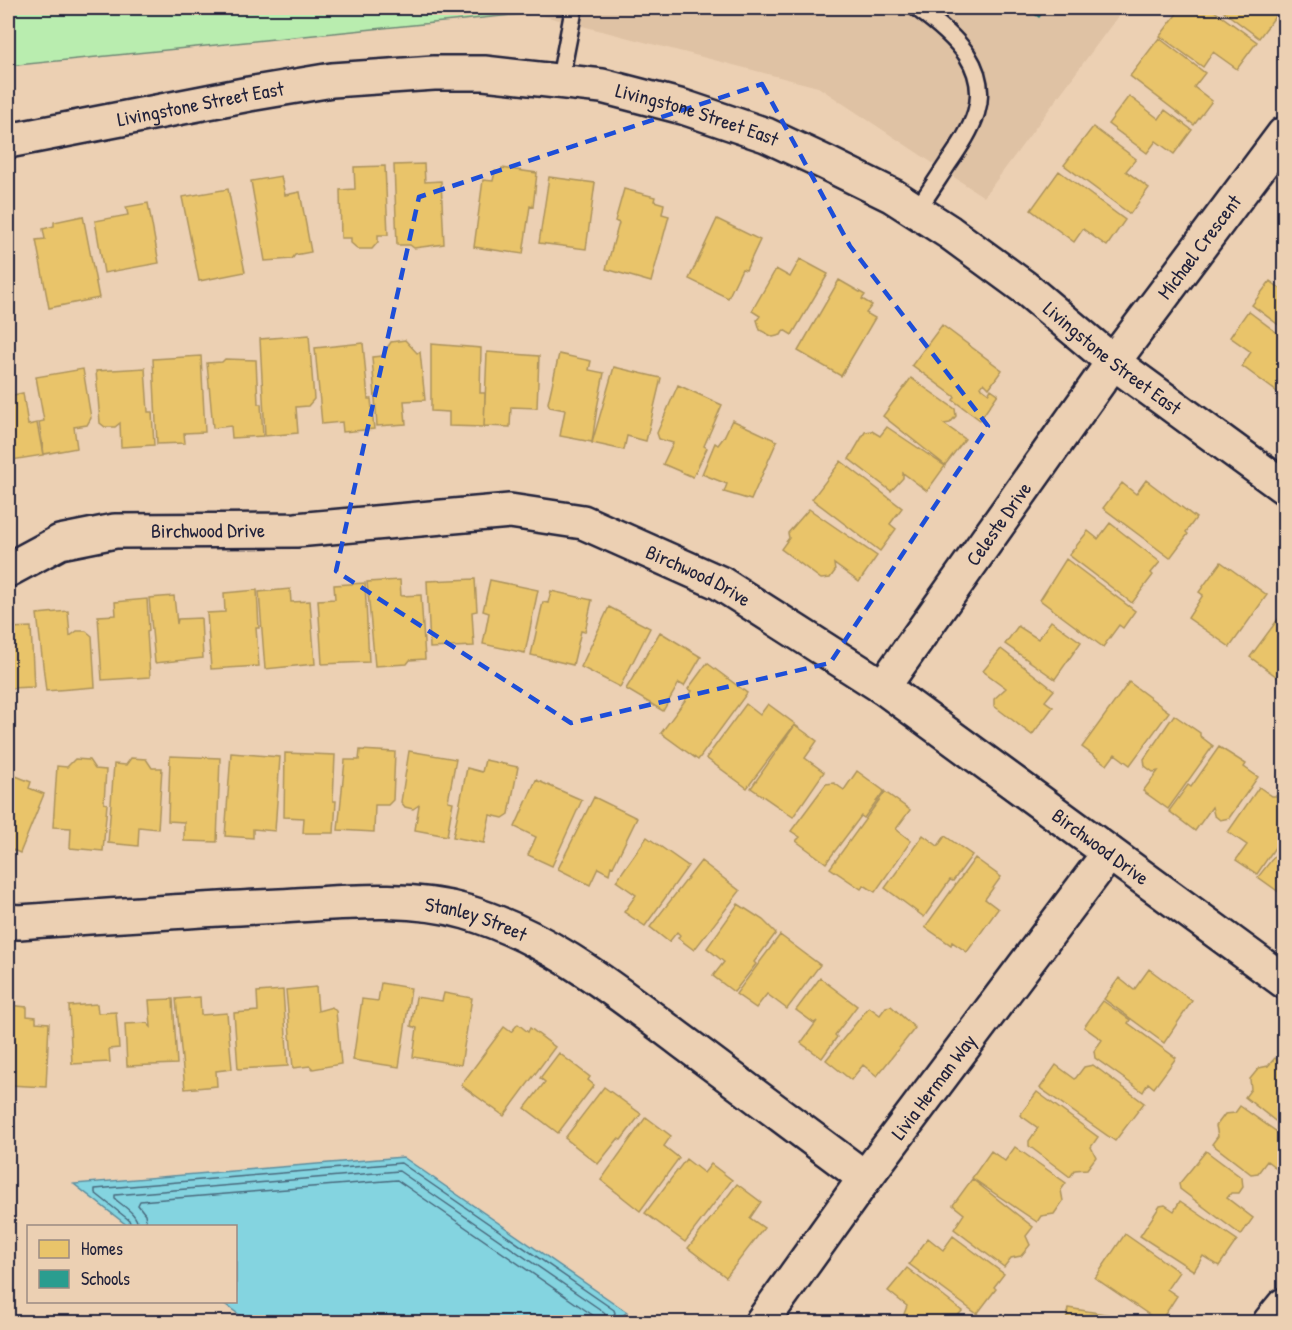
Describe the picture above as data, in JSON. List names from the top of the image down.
{
  "streets": {
    "street": [
      "Livingstone Street East",
      "Michael Crescent",
      "Celeste Drive",
      "Birchwood Drive",
      "Stanley Street",
      "Livia Herman Way"
    ]
  },
  "crossings": [
    ["Livingstone Street East", "Michael Crescent"],
    ["Livingstone Street East", "Celeste Drive"],
    ["Michael Crescent", "Celeste Drive"],
    ["Celeste Drive", "Birchwood Drive"],
    ["Birchwood Drive", "Livia Herman Way"],
    ["Stanley Street", "Livia Herman Way"]
  ],
  "legend": ["Homes", "Schools"]
}
